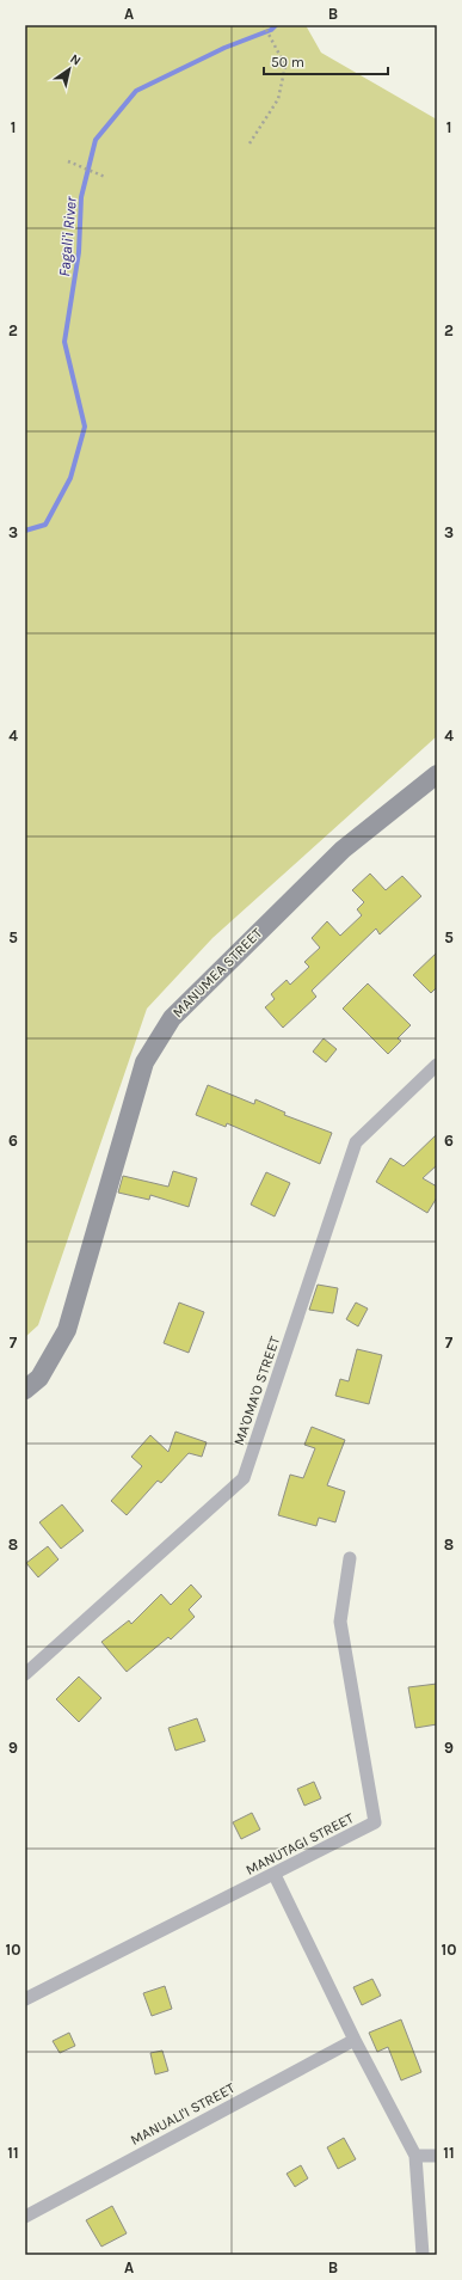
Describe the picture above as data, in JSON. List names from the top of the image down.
{
  "streets": {
    "main road": ["MANUMEA STREET"],
    "street": ["MA'OMA'O STREET", "MANUTAGI STREET", "MANUALI'I STREET"]
  },
  "water": ["Fagali'i River"],
  "scale_bar": "50 m",
  "north": "top right",
  "grid": {
    "columns": ["A", "B"],
    "rows": [
      "1",
      "2",
      "3",
      "4",
      "5",
      "6",
      "7",
      "8",
      "9",
      "10",
      "11"
    ]
  }
}
